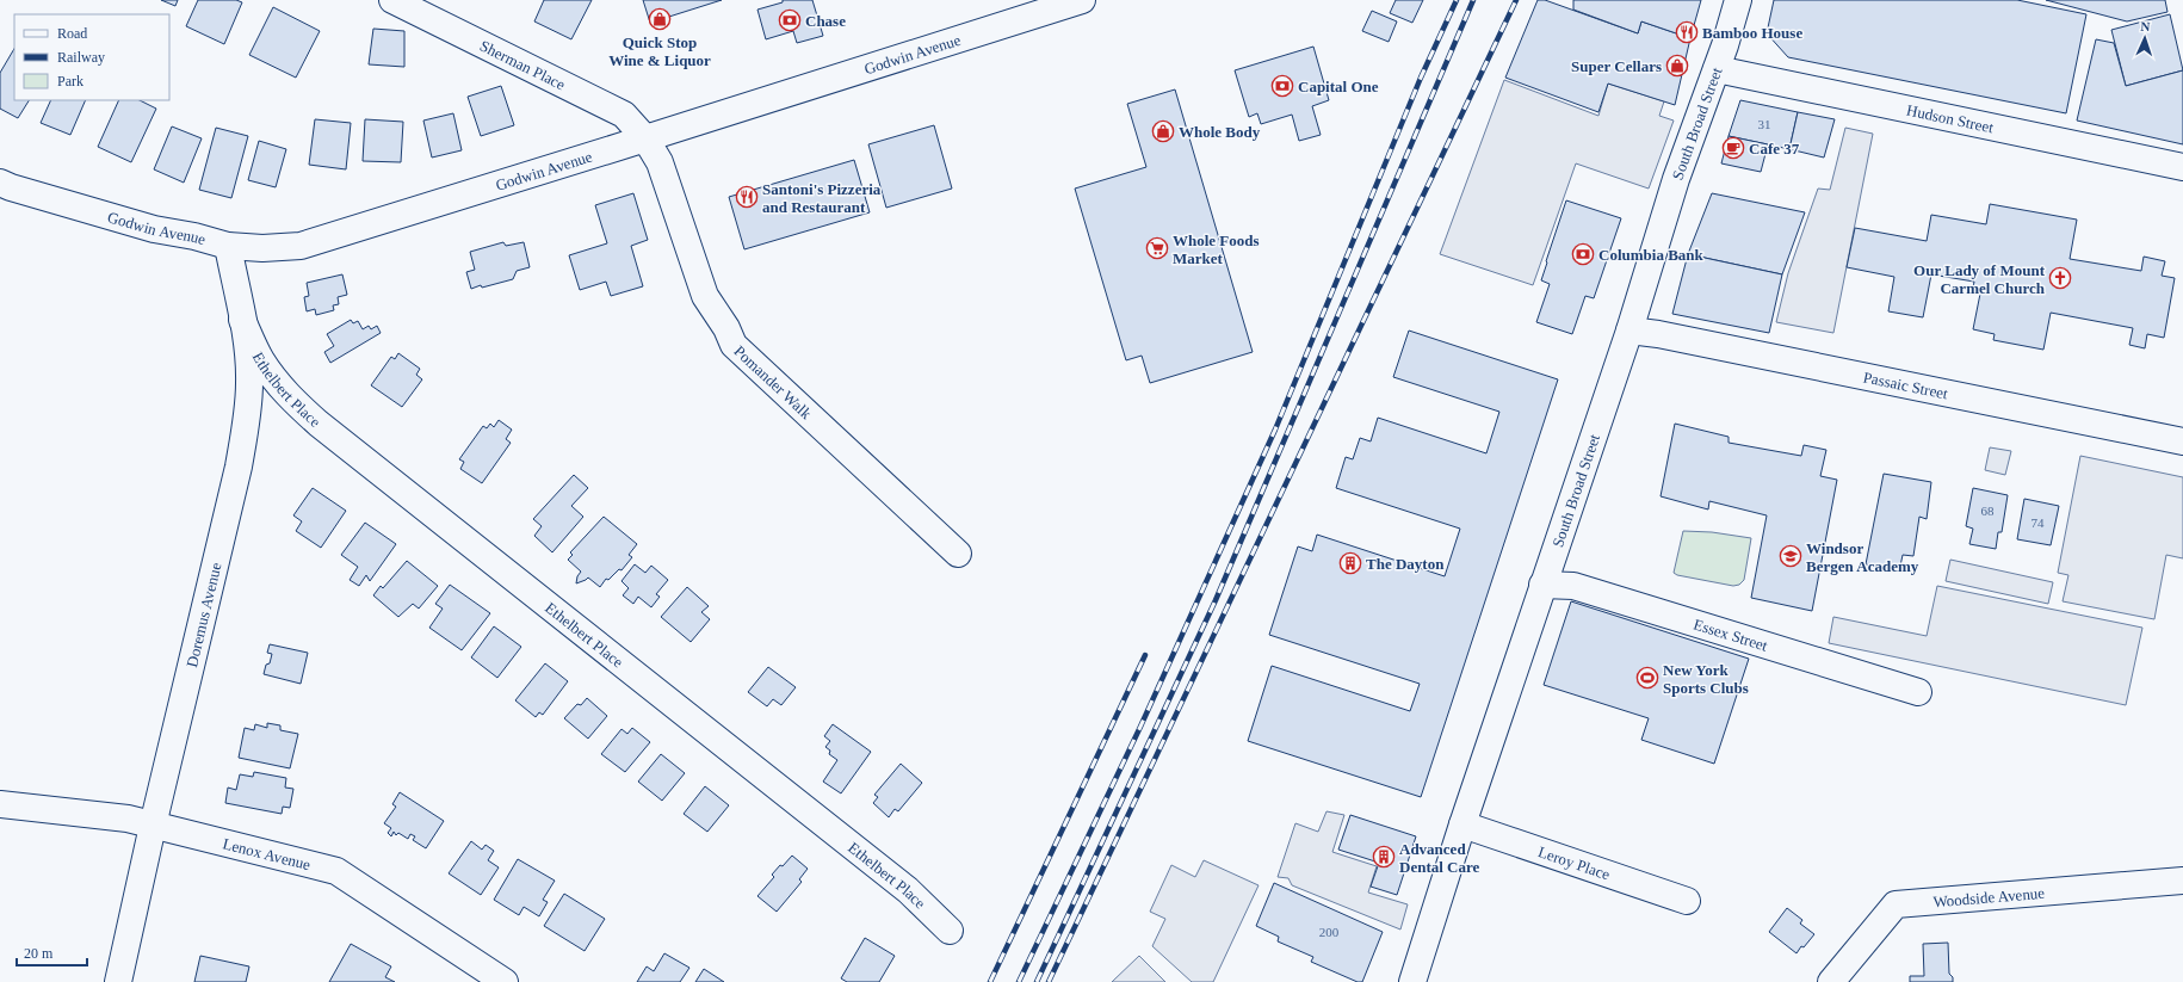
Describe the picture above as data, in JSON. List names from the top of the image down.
{
  "streets": {
    "street": [
      "Godwin Avenue",
      "Sherman Place",
      "Hudson Street",
      "South Broad Street",
      "Pomander Walk",
      "Passaic Street",
      "Ethelbert Place",
      "Doremus Avenue",
      "Essex Street",
      "Lenox Avenue",
      "Leroy Place",
      "Woodside Avenue"
    ]
  },
  "crossings": [
    ["Godwin Avenue", "Sherman Place"],
    ["Godwin Avenue", "Pomander Walk"],
    ["Godwin Avenue", "Doremus Avenue"],
    ["Sherman Place", "Pomander Walk"],
    ["Hudson Street", "South Broad Street"],
    ["South Broad Street", "Passaic Street"],
    ["South Broad Street", "Essex Street"],
    ["South Broad Street", "Leroy Place"],
    ["Ethelbert Place", "Doremus Avenue"],
    ["Doremus Avenue", "Lenox Avenue"]
  ],
  "places": {
    "shop": ["Quick Stop Wine & Liquor", "Super Cellars", "Whole Body"],
    "bank": ["Chase", "Capital One", "Columbia Bank"],
    "restaurant": ["Bamboo House", "Santoni's Pizzeria and Restaurant"],
    "cafe": ["Cafe 37"],
    "supermarket": ["Whole Foods Market"],
    "church": ["Our Lady of Mount Carmel Church"],
    "school or university": ["Windsor Bergen Academy"],
    "building": ["The Dayton", "Advanced Dental Care"],
    "sports": ["New York Sports Clubs"]
  },
  "house_numbers": [
    "31",
    "68",
    "74",
    "200"
  ],
  "legend": ["Road", "Railway", "Park"],
  "scale_bar": "20 m",
  "north": "top"
}
